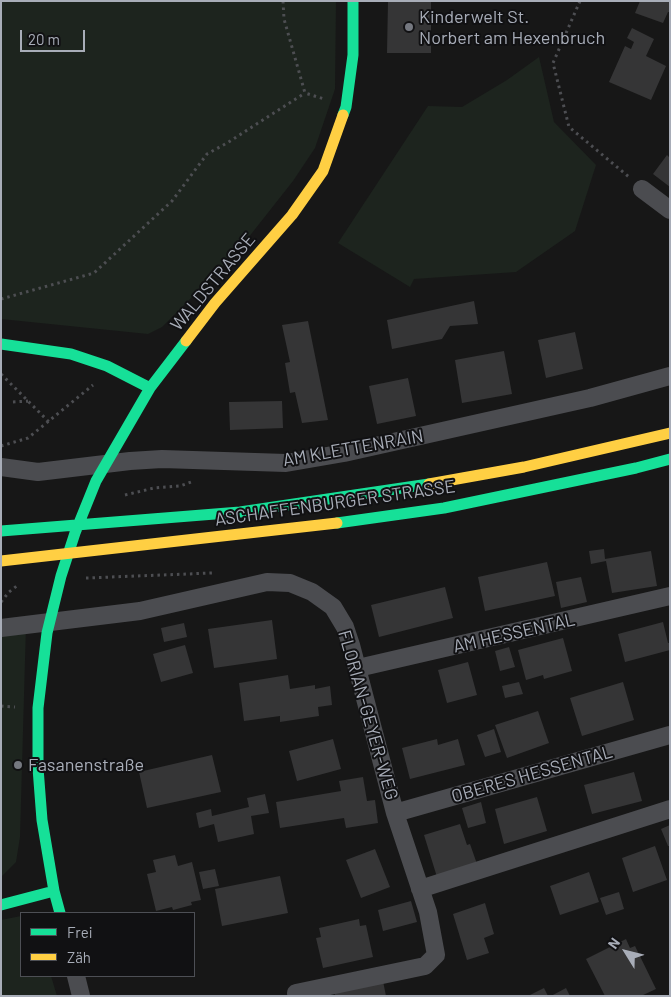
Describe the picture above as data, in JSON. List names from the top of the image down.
{
  "streets": {
    "main road": ["WALDSTRASSE", "ASCHAFFENBURGER STRASSE"],
    "street": [
      "AM KLETTENRAIN",
      "AM HESSENTAL",
      "FLORIAN-GEYER-WEG",
      "OBERES HESSENTAL"
    ]
  },
  "crossings": [
    ["AM HESSENTAL", "FLORIAN-GEYER-WEG"],
    ["FLORIAN-GEYER-WEG", "OBERES HESSENTAL"]
  ],
  "places": ["Kinderwelt St. Norbert am Hexenbruch", "Fasanenstraße"],
  "legend": ["Frei", "Zäh"],
  "scale_bar": "20 m",
  "north": "top left"
}
